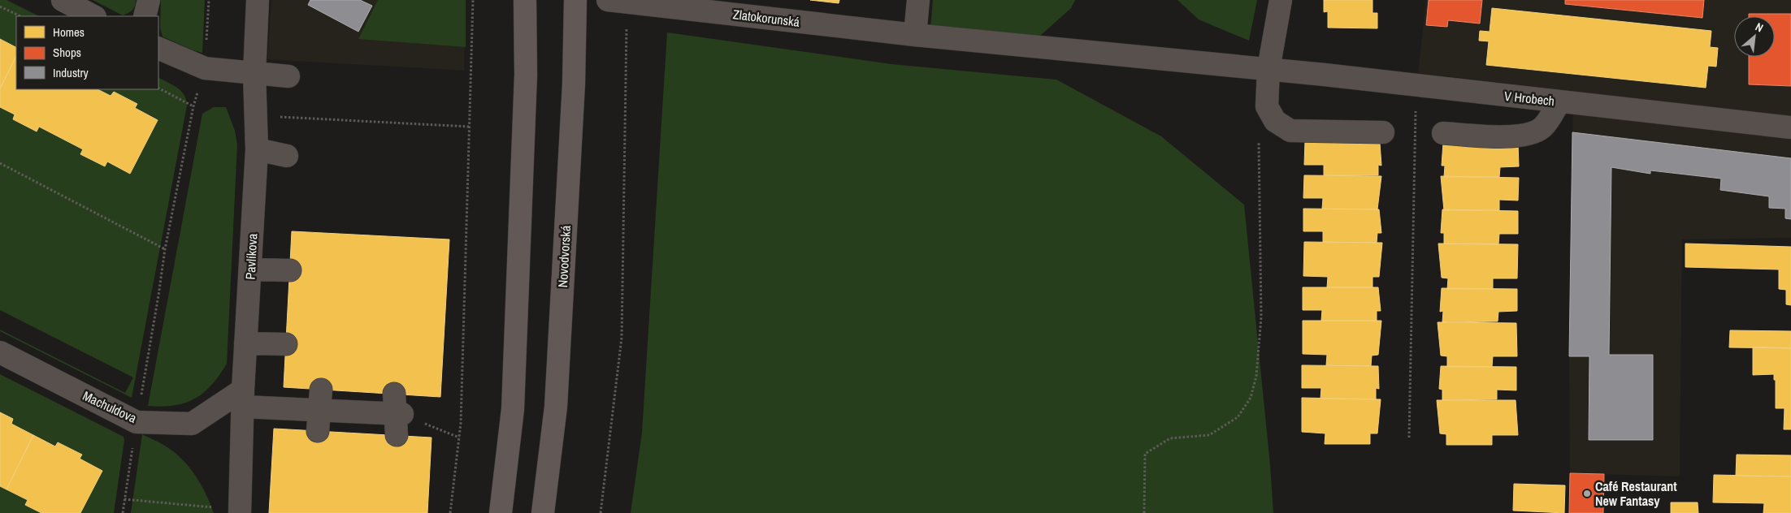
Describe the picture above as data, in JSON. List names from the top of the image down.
{
  "streets": {
    "main road": ["Novodvorská"],
    "street": [
      "Zlatokorunská",
      "V Hrobech",
      "Pavlíkova",
      "Machuldova"
    ]
  },
  "crossings": [
    ["Zlatokorunská", "V Hrobech"],
    ["Pavlíkova", "Machuldova"]
  ],
  "places": ["Café Restaurant New Fantasy"],
  "legend": ["Homes", "Shops", "Industry"],
  "north": "top right"
}
